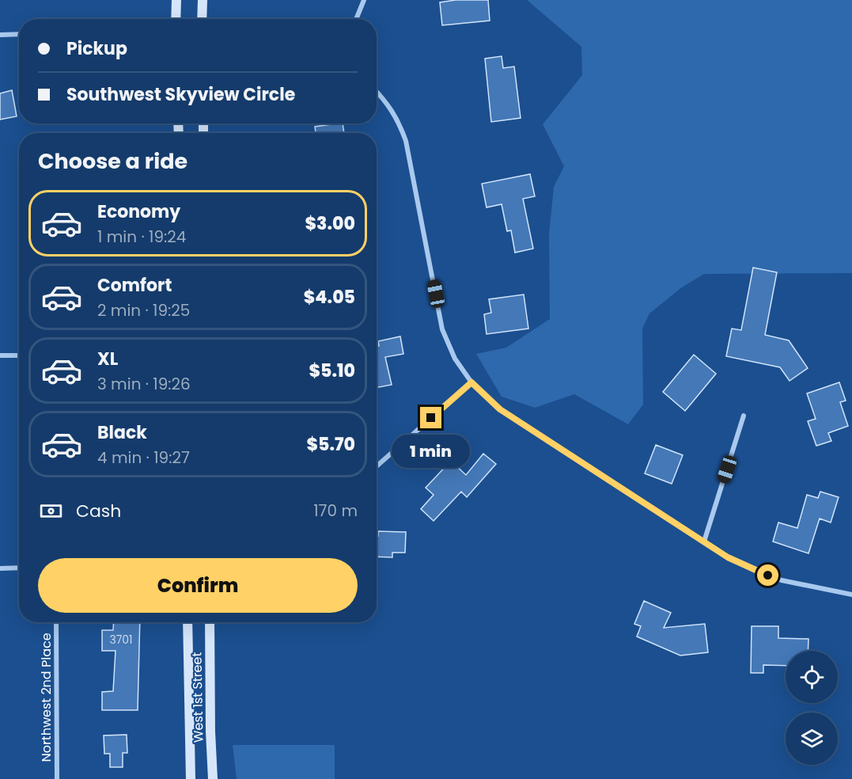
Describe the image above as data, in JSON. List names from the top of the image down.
{
  "streets": {
    "main road": ["West 1st Street"],
    "street": ["Northwest 2nd Place"]
  },
  "house_numbers": ["3701"],
  "page": {
    "banner": ["Pickup", "Southwest Skyview Circle"],
    "heading": "Choose a ride",
    "list": [
      {
        "name": "Economy",
        "note": "1 min · 19:24",
        "value": "$3.00"
      },
      {
        "name": "Comfort",
        "note": "2 min · 19:25",
        "value": "$4.05"
      },
      {
        "name": "XL",
        "note": "3 min · 19:26",
        "value": "$5.10"
      },
      {
        "name": "Black",
        "note": "4 min · 19:27",
        "value": "$5.70"
      }
    ],
    "bubble": "1 min",
    "pay": ["Cash", "170 m"],
    "buttons": "Confirm"
  }
}
